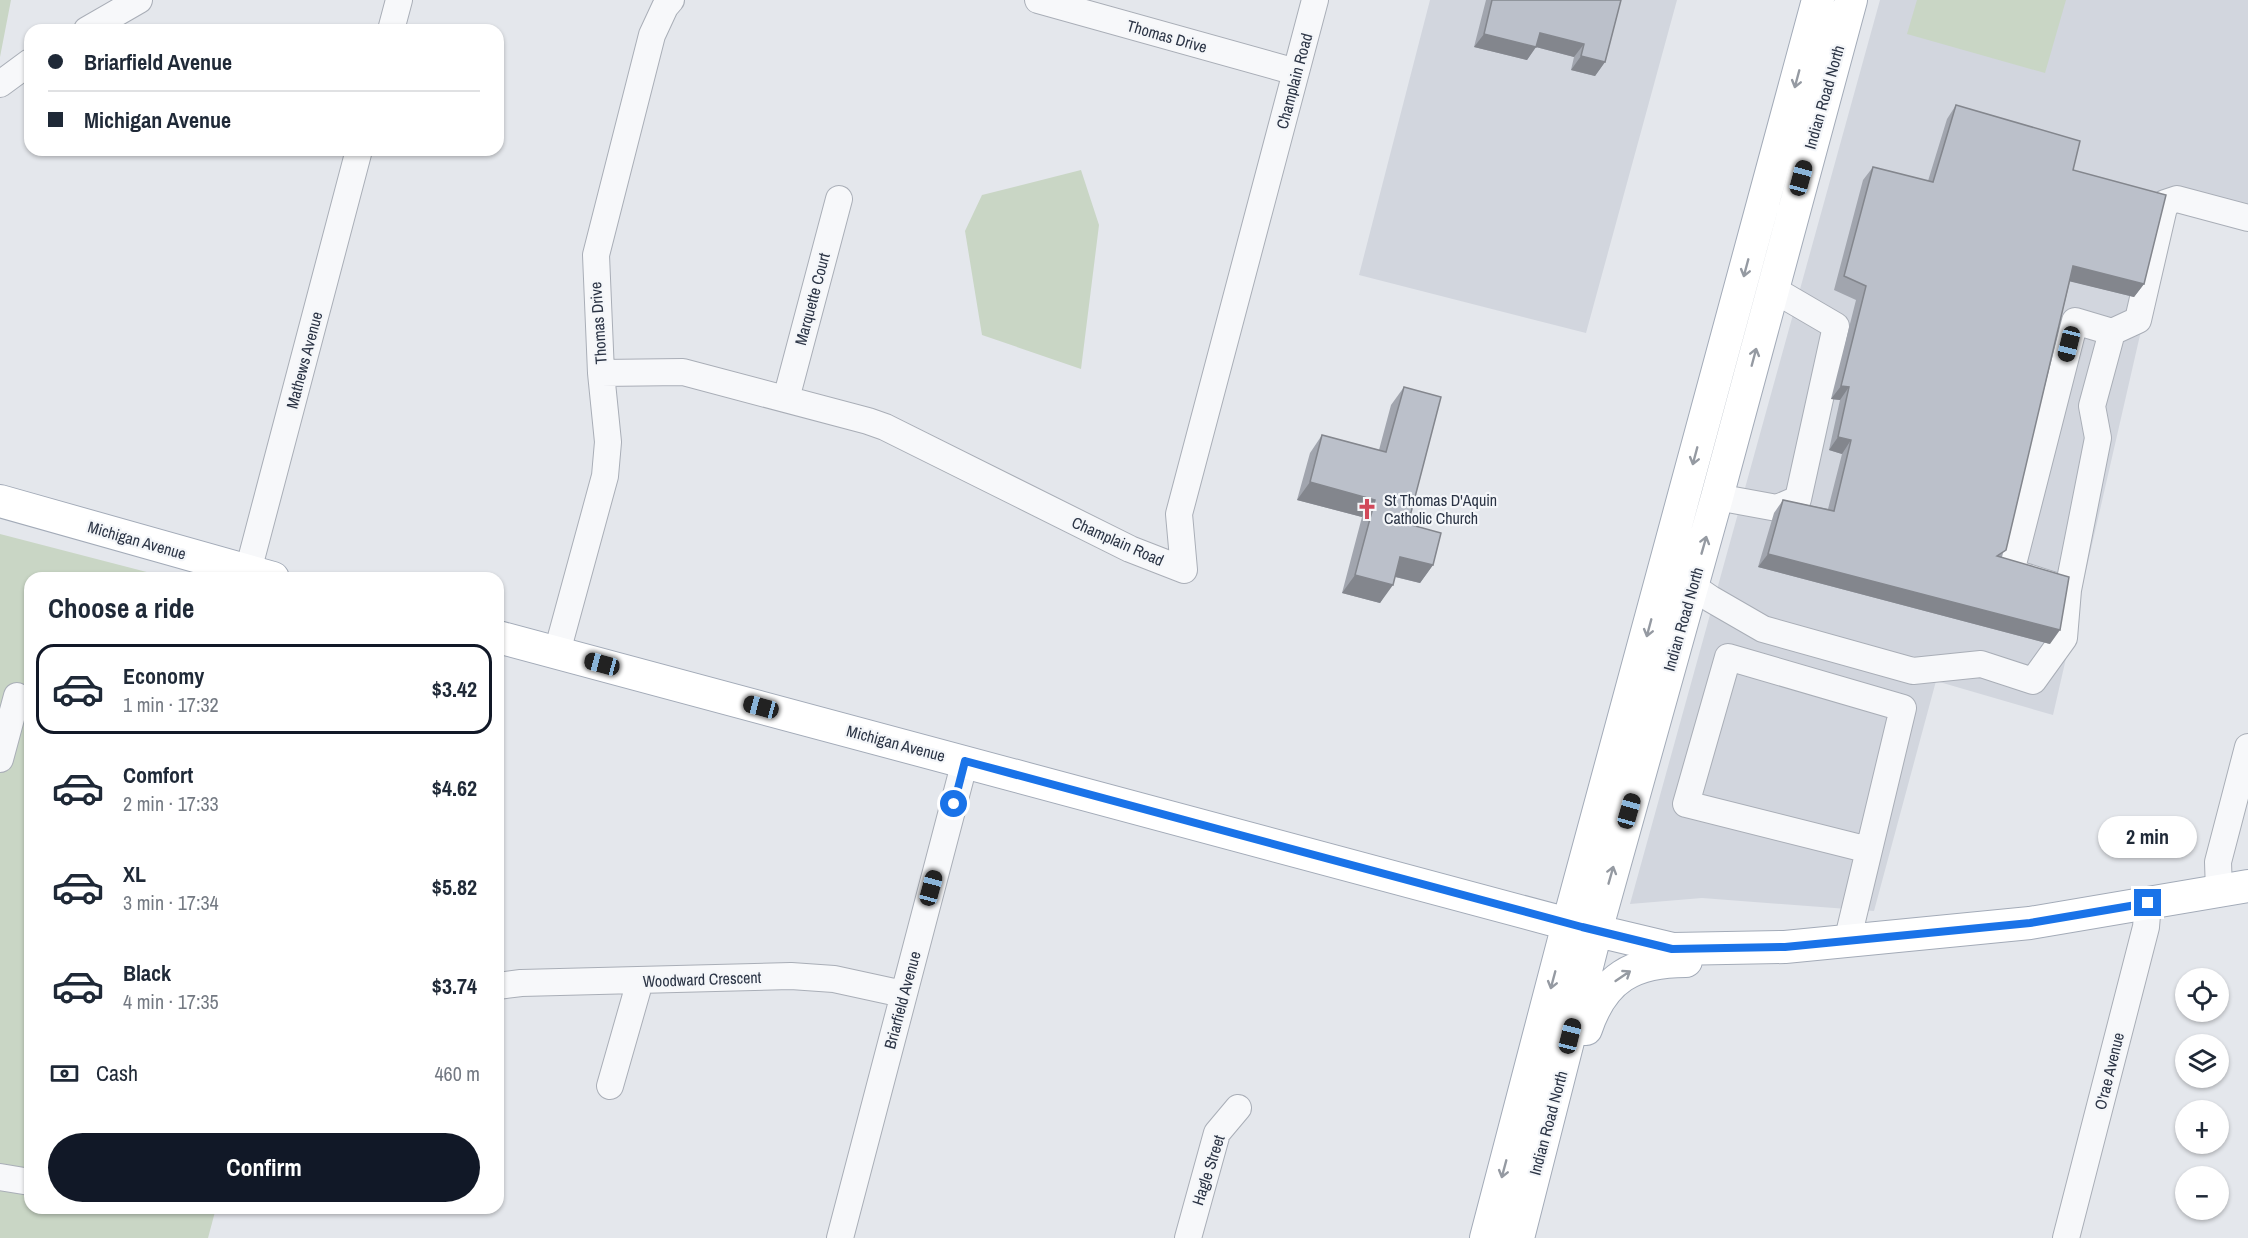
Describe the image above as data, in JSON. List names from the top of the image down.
{
  "streets": {
    "main road": ["Indian Road North", "Michigan Avenue"],
    "street": [
      "Thomas Drive",
      "Champlain Road",
      "Marquette Court",
      "Mathews Avenue",
      "Woodward Crescent",
      "Briarfield Avenue",
      "O'rae Avenue",
      "Hagle Street"
    ]
  },
  "crossings": [
    ["Thomas Drive", "Champlain Road"],
    ["Thomas Drive", "Michigan Avenue"],
    ["Champlain Road", "Marquette Court"],
    ["Indian Road North", "Michigan Avenue"],
    ["Michigan Avenue", "Briarfield Avenue"],
    ["Michigan Avenue", "O'rae Avenue"],
    ["Woodward Crescent", "Briarfield Avenue"]
  ],
  "places": {
    "church": ["St Thomas D'Aquin Catholic Church"]
  },
  "page": {
    "banner": ["Briarfield Avenue", "Michigan Avenue"],
    "heading": "Choose a ride",
    "list": [
      {
        "name": "Economy",
        "note": "1 min · 17:32",
        "value": "$3.42"
      },
      {
        "name": "Comfort",
        "note": "2 min · 17:33",
        "value": "$4.62"
      },
      {
        "name": "XL",
        "note": "3 min · 17:34",
        "value": "$5.82"
      },
      {
        "name": "Black",
        "note": "4 min · 17:35",
        "value": "$3.74"
      }
    ],
    "bubble": "2 min",
    "map_buttons": ["+", "−"],
    "pay": ["Cash", "460 m"],
    "buttons": "Confirm"
  }
}
